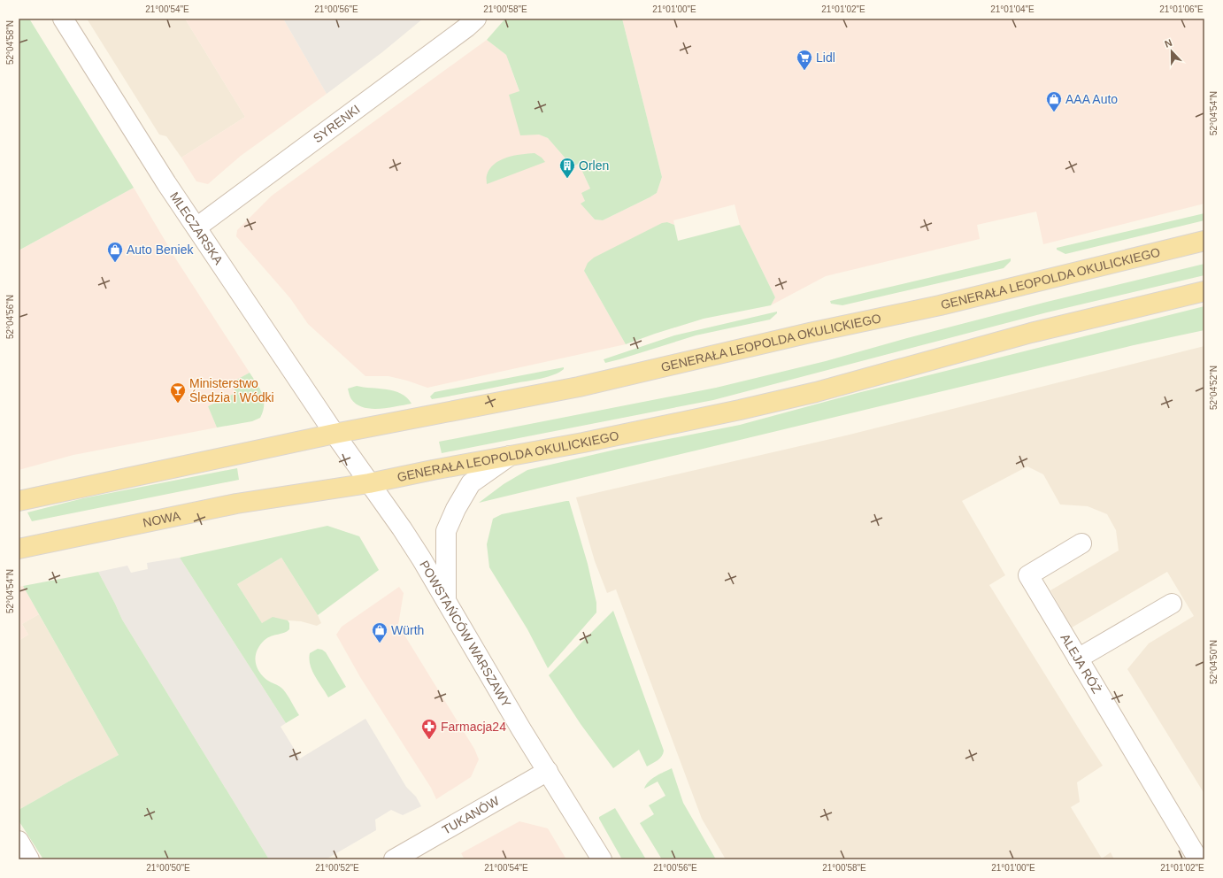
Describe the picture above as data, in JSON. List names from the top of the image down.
{
  "streets": {
    "main road": ["GENERAŁA LEOPOLDA OKULICKIEGO", "NOWA"],
    "street": [
      "SYRENKI",
      "MLECZARSKA",
      "POWSTAŃCÓW WARSZAWY",
      "ALEJA RÓŻ",
      "TUKANÓW"
    ]
  },
  "crossings": [
    ["SYRENKI", "MLECZARSKA"],
    ["MLECZARSKA", "GENERAŁA LEOPOLDA OKULICKIEGO"],
    ["MLECZARSKA", "NOWA"],
    ["MLECZARSKA", "POWSTAŃCÓW WARSZAWY"],
    ["GENERAŁA LEOPOLDA OKULICKIEGO", "NOWA"],
    ["GENERAŁA LEOPOLDA OKULICKIEGO", "POWSTAŃCÓW WARSZAWY"],
    ["NOWA", "POWSTAŃCÓW WARSZAWY"],
    ["POWSTAŃCÓW WARSZAWY", "TUKANÓW"]
  ],
  "places": {
    "supermarket": ["Lidl"],
    "shop": ["AAA Auto", "Auto Beniek", "Würth"],
    "building": ["Orlen"],
    "bar": ["Ministerstwo Śledzia i Wódki"],
    "pharmacy": ["Farmacja24"]
  },
  "north": "top",
  "coordinates": [
    "21°00'54\"E",
    "21°00'56\"E",
    "21°00'58\"E",
    "21°01'00\"E",
    "21°01'02\"E",
    "21°01'04\"E",
    "21°01'06\"E",
    "52°04'58\"N",
    "52°04'54\"N",
    "52°04'56\"N",
    "52°04'52\"N",
    "52°04'50\"N",
    "21°00'50\"E",
    "21°00'52\"E"
  ]
}
